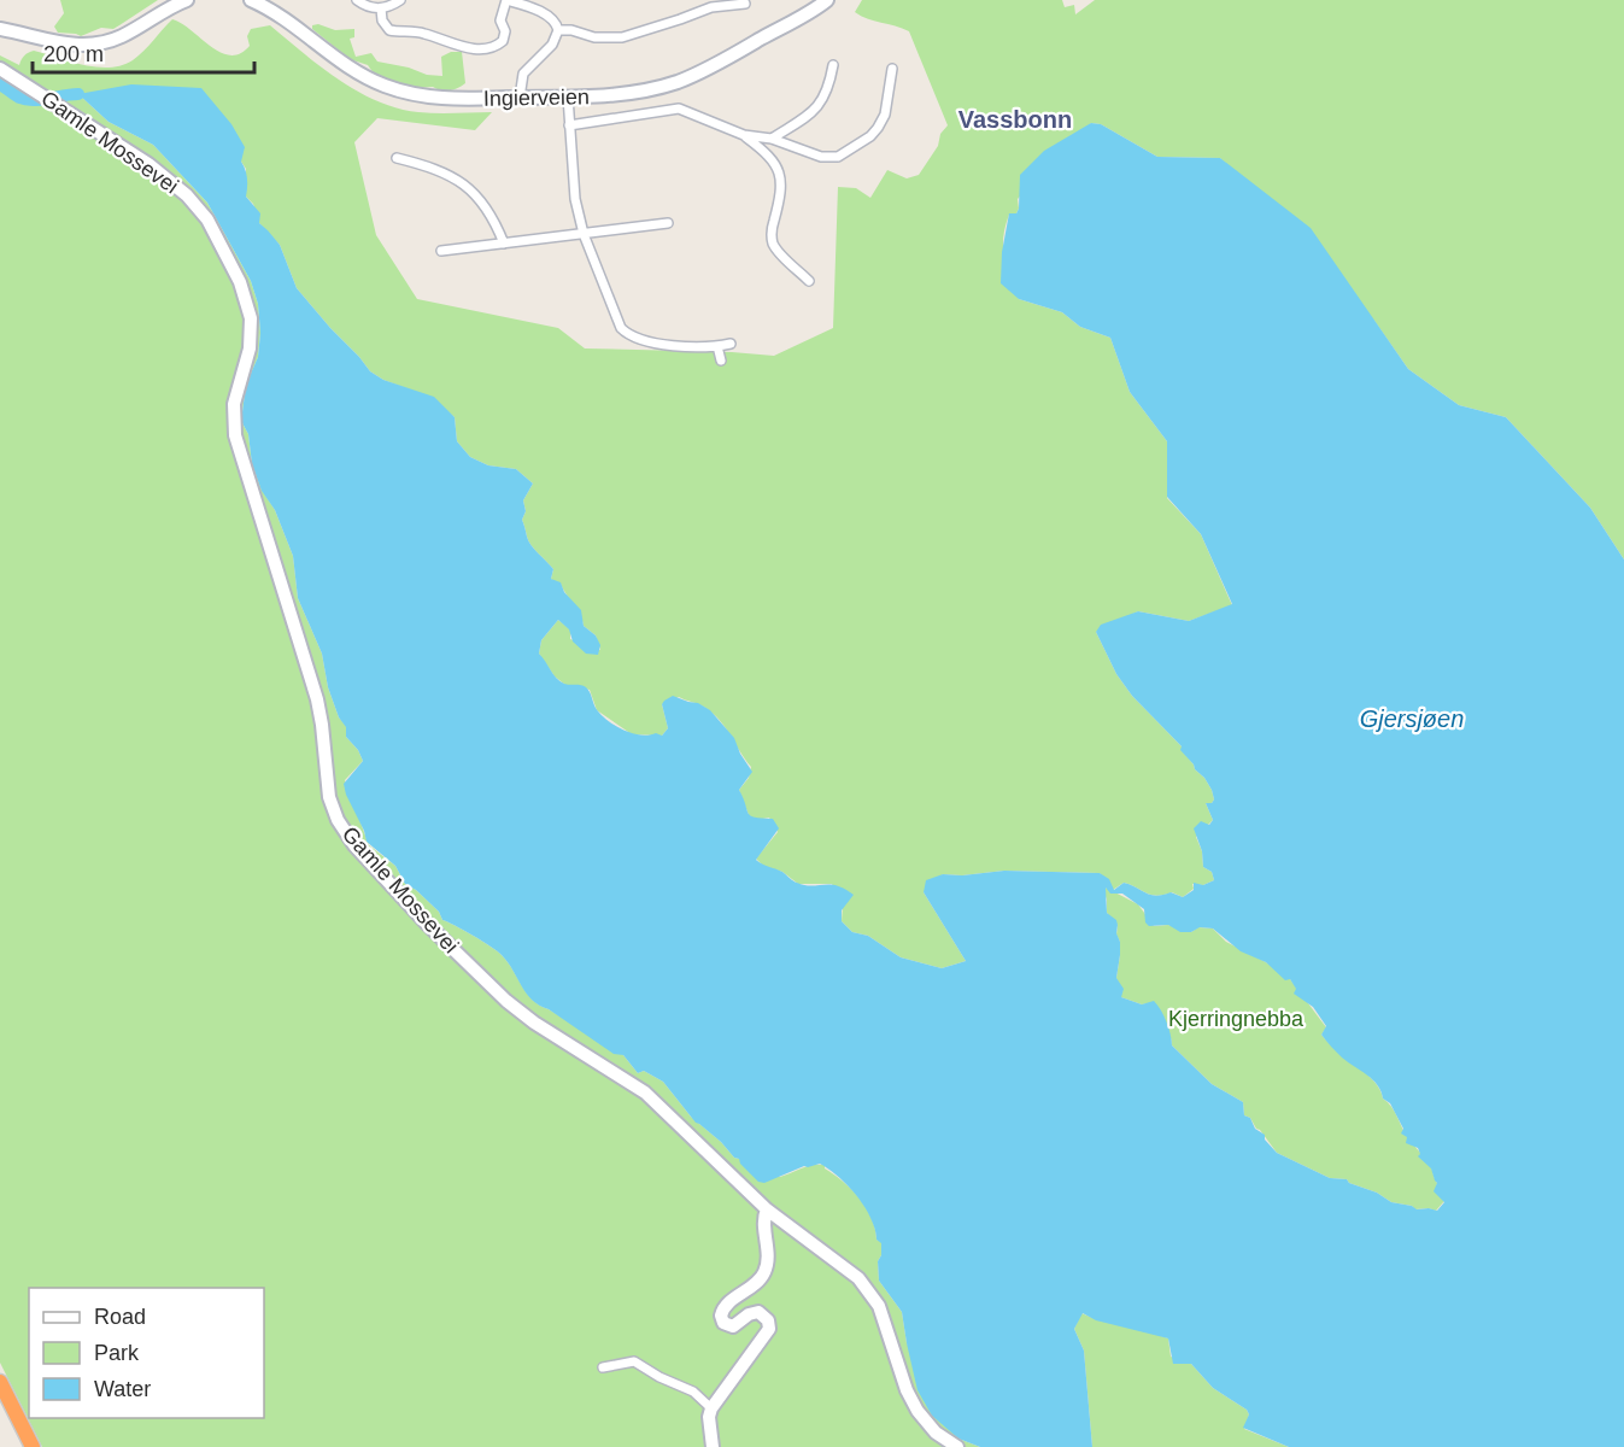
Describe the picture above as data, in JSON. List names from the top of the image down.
{
  "streets": {
    "main road": ["Ingierveien", "Gamle Mossevei"]
  },
  "districts": ["Vassbonn"],
  "water": ["Gjersjøen"],
  "parks": ["Kjerringnebba"],
  "legend": ["Road", "Park", "Water"],
  "scale_bar": "200 m"
}
